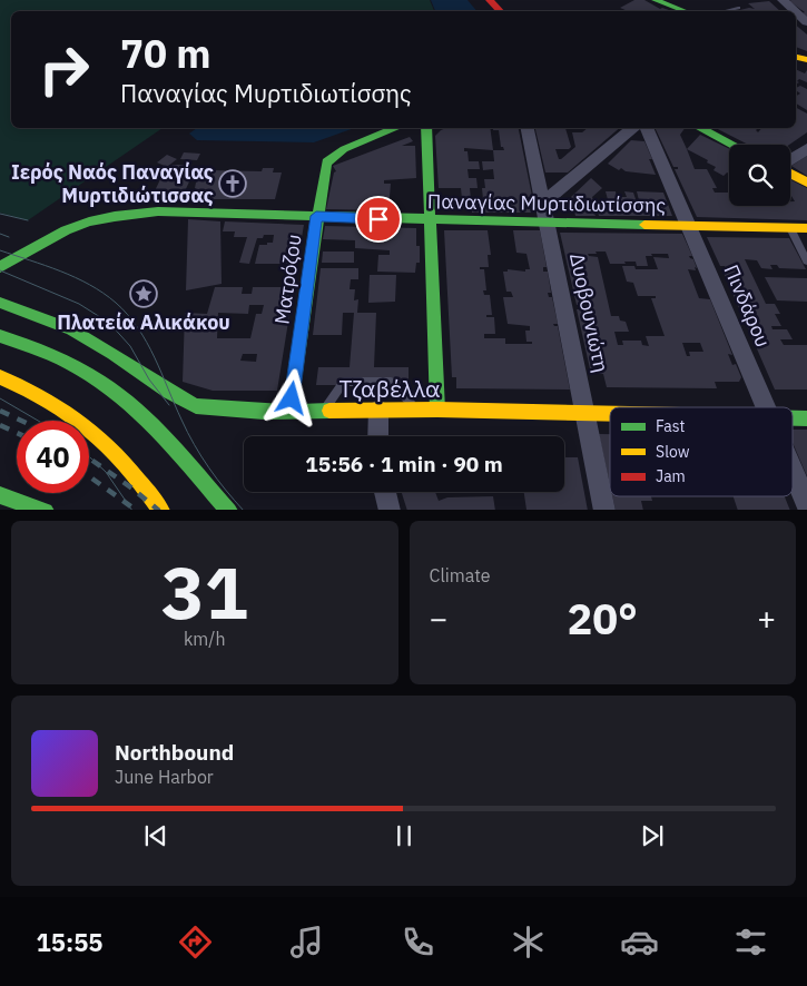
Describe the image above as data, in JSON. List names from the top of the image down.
{
  "streets": {
    "street": [
      "Παναγίας Μυρτιδιωτίσσης",
      "Ματρόζου",
      "Πινδάρου",
      "Δυοβουνιώτη",
      "Τζαβέλλα"
    ]
  },
  "crossings": [
    ["Παναγίας Μυρτιδιωτίσσης", "Ματρόζου"],
    ["Παναγίας Μυρτιδιωτίσσης", "Πινδάρου"],
    ["Παναγίας Μυρτιδιωτίσσης", "Δυοβουνιώτη"],
    ["Ματρόζου", "Τζαβέλλα"],
    ["Δυοβουνιώτη", "Τζαβέλλα"]
  ],
  "places": {
    "church": ["Ιερός Ναός Παναγίας Μυρτιδιώτισσας"],
    "place": ["Πλατεία Αλικάκου"]
  },
  "legend": ["Fast", "Slow", "Jam"],
  "page": {
    "turn": ["70 m", "Παναγίας Μυρτιδιωτίσσης"],
    "limit": "40",
    "trip": "15:56 · 1 min · 90 m",
    "tile": [
      ["31", "km/h"],
      "Climate"
    ],
    "heat": ["−", "20°", "+"],
    "song": ["Northbound", "June Harbor"],
    "tabs": "15:55"
  }
}
